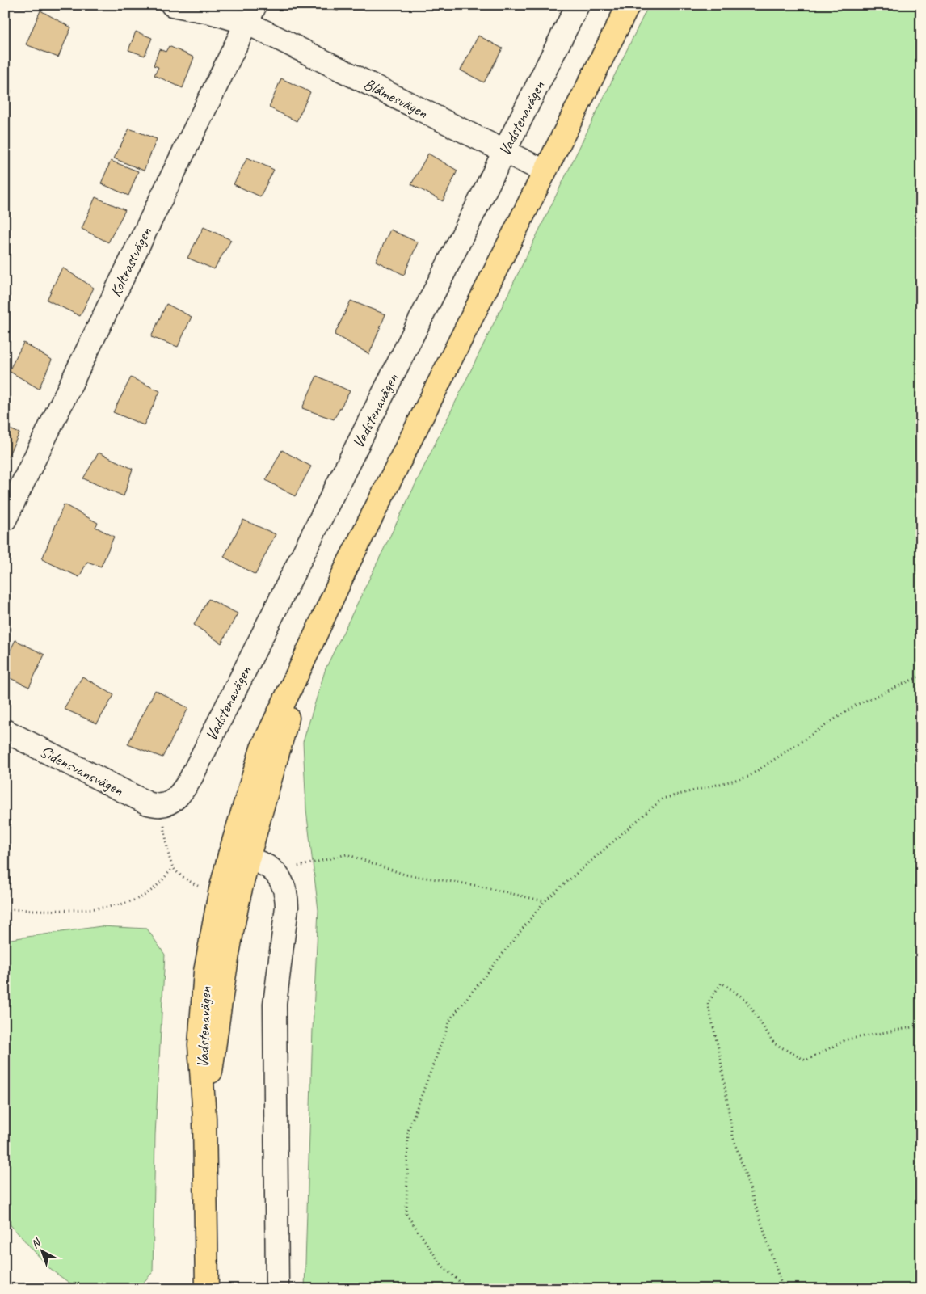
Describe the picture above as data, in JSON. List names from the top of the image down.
{
  "streets": {
    "main road": ["Vadstenavägen"],
    "street": ["Blåmesvägen", "Koltrastvägen", "Sidensvansvägen"]
  },
  "crossings": [
    ["Blåmesvägen", "Vadstenavägen"],
    ["Blåmesvägen", "Koltrastvägen"],
    ["Vadstenavägen", "Sidensvansvägen"]
  ],
  "north": "top left"
}
